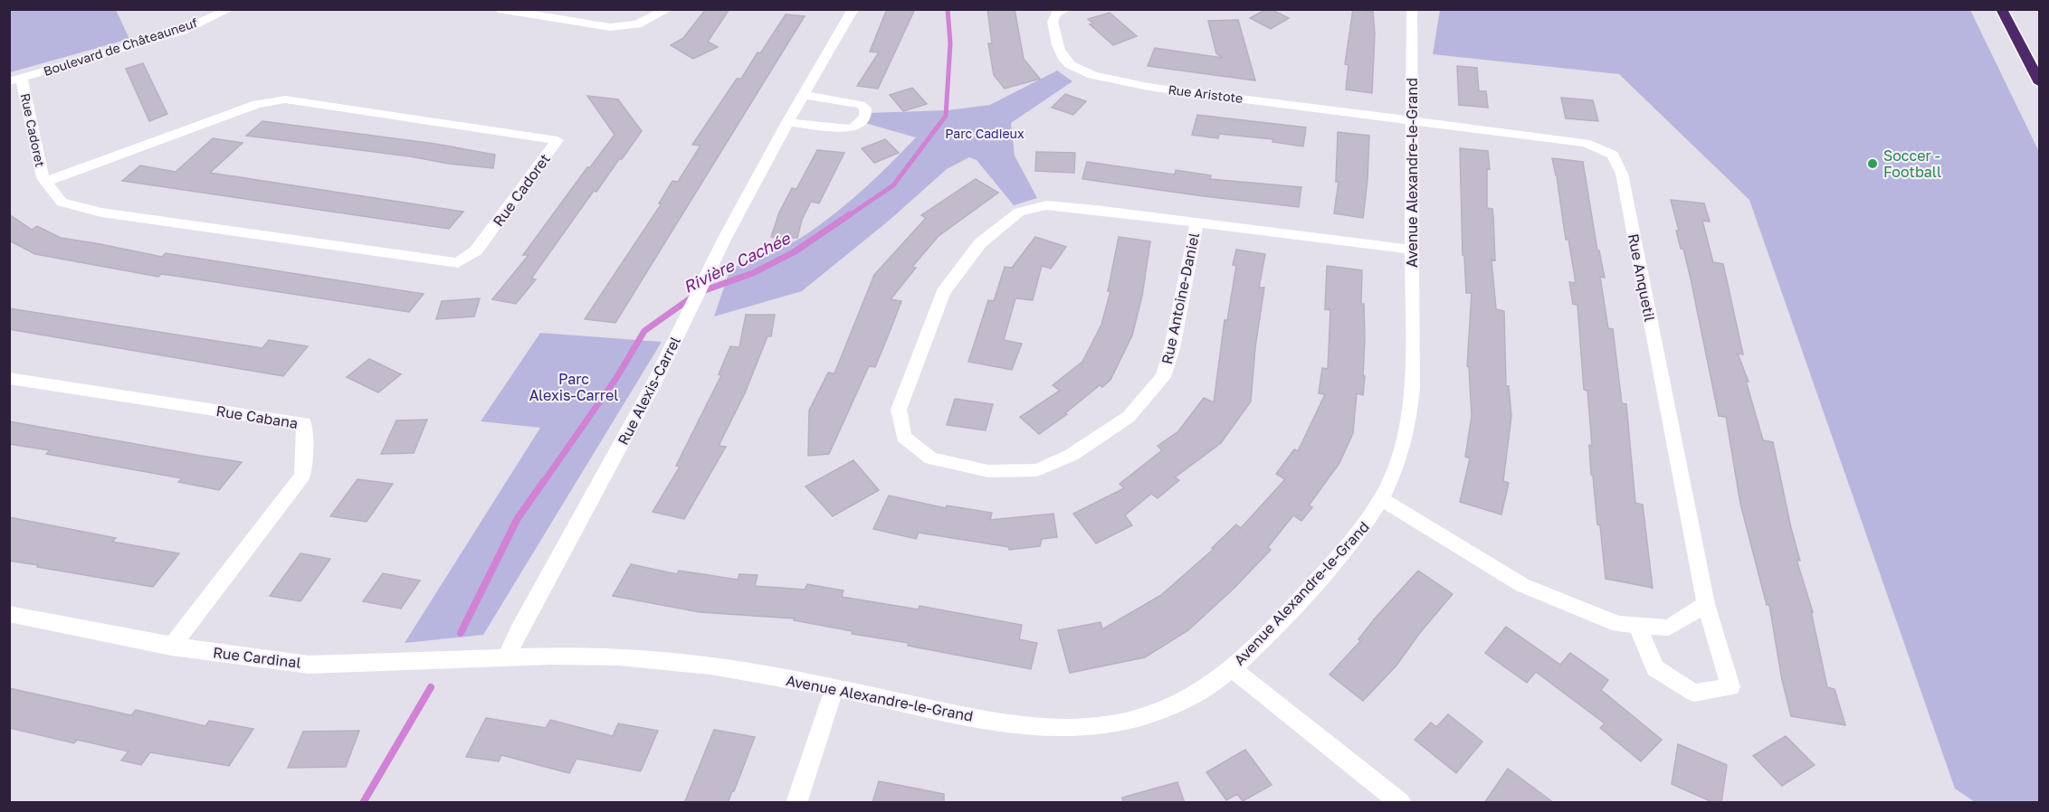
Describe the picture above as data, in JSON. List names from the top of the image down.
{
  "streets": {
    "street": [
      "Boulevard de Châteauneuf",
      "Rue Aristote",
      "Rue Cadoret",
      "Avenue Alexandre-le-Grand",
      "Rue Anquetil",
      "Rue Antoine-Daniel",
      "Rue Alexis-Carrel",
      "Rue Cabana",
      "Rue Cardinal"
    ]
  },
  "crossings": [
    ["Boulevard de Châteauneuf", "Rue Cadoret"],
    ["Rue Aristote", "Avenue Alexandre-le-Grand"],
    ["Rue Aristote", "Rue Anquetil"],
    ["Avenue Alexandre-le-Grand", "Rue Anquetil"],
    ["Avenue Alexandre-le-Grand", "Rue Antoine-Daniel"],
    ["Avenue Alexandre-le-Grand", "Rue Alexis-Carrel"],
    ["Avenue Alexandre-le-Grand", "Rue Cardinal"],
    ["Rue Alexis-Carrel", "Rue Cardinal"],
    ["Rue Cabana", "Rue Cardinal"]
  ],
  "water": ["Rivière Cachée"],
  "parks": ["Parc Cadieux", "Parc Alexis-Carrel"],
  "places": ["Soccer - Football"]
}
